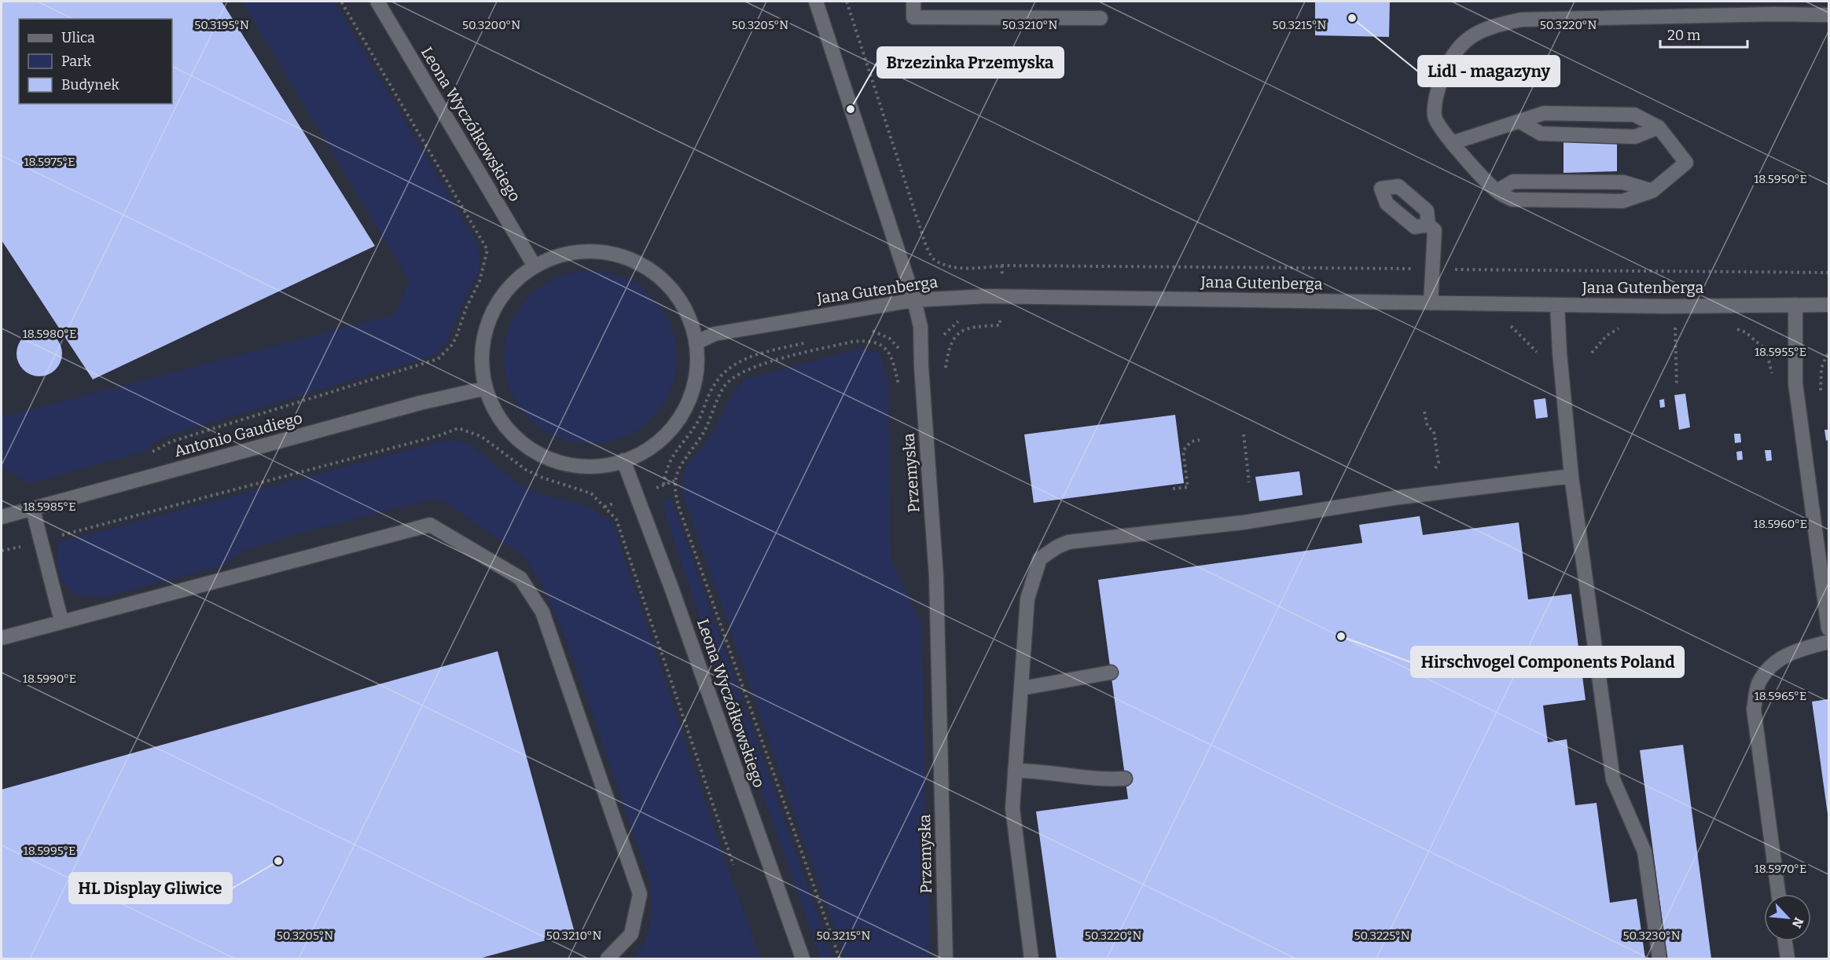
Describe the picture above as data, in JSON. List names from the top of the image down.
{
  "streets": {
    "street": [
      "Leona Wyczółkowskiego",
      "Jana Gutenberga",
      "Antonio Gaudiego",
      "Przemyska"
    ]
  },
  "crossings": [
    ["Jana Gutenberga", "Przemyska"]
  ],
  "places": [
    "Lidl - magazyny",
    "Brzezinka Przemyska",
    "Hirschvogel Components Poland",
    "HL Display Gliwice"
  ],
  "legend": ["Ulica", "Park", "Budynek"],
  "scale_bar": "20 m",
  "north": "bottom right",
  "coordinates": [
    "50.3195°N",
    "50.3200°N",
    "50.3205°N",
    "50.3210°N",
    "50.3215°N",
    "50.3220°N",
    "18.5975°E",
    "18.5950°E",
    "18.5980°E",
    "18.5955°E",
    "18.5985°E",
    "18.5960°E",
    "18.5990°E",
    "18.5965°E",
    "18.5995°E",
    "18.5970°E",
    "50.3225°N",
    "50.3230°N"
  ]
}
